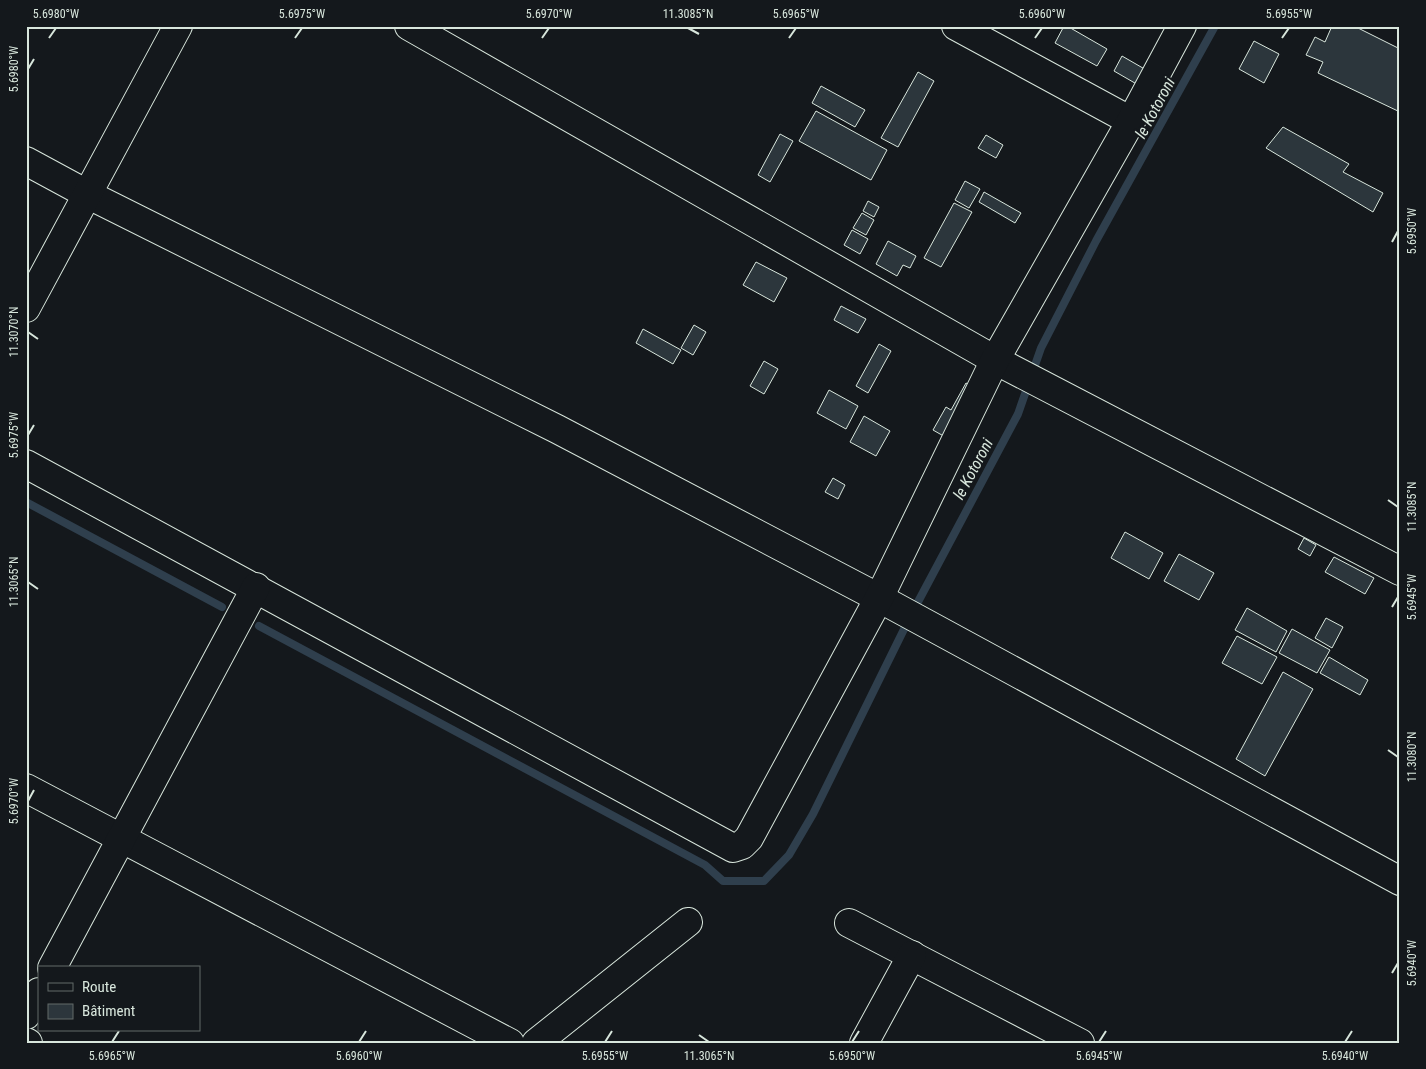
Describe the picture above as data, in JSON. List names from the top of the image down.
{
  "water": ["le Kotoroni"],
  "legend": ["Route", "Bâtiment"],
  "coordinates": [
    "5.6980°W",
    "5.6975°W",
    "5.6970°W",
    "11.3085°N",
    "5.6965°W",
    "5.6960°W",
    "5.6955°W",
    "5.6950°W",
    "11.3070°N",
    "11.3065°N",
    "5.6945°W",
    "11.3080°N",
    "5.6940°W"
  ]
}
